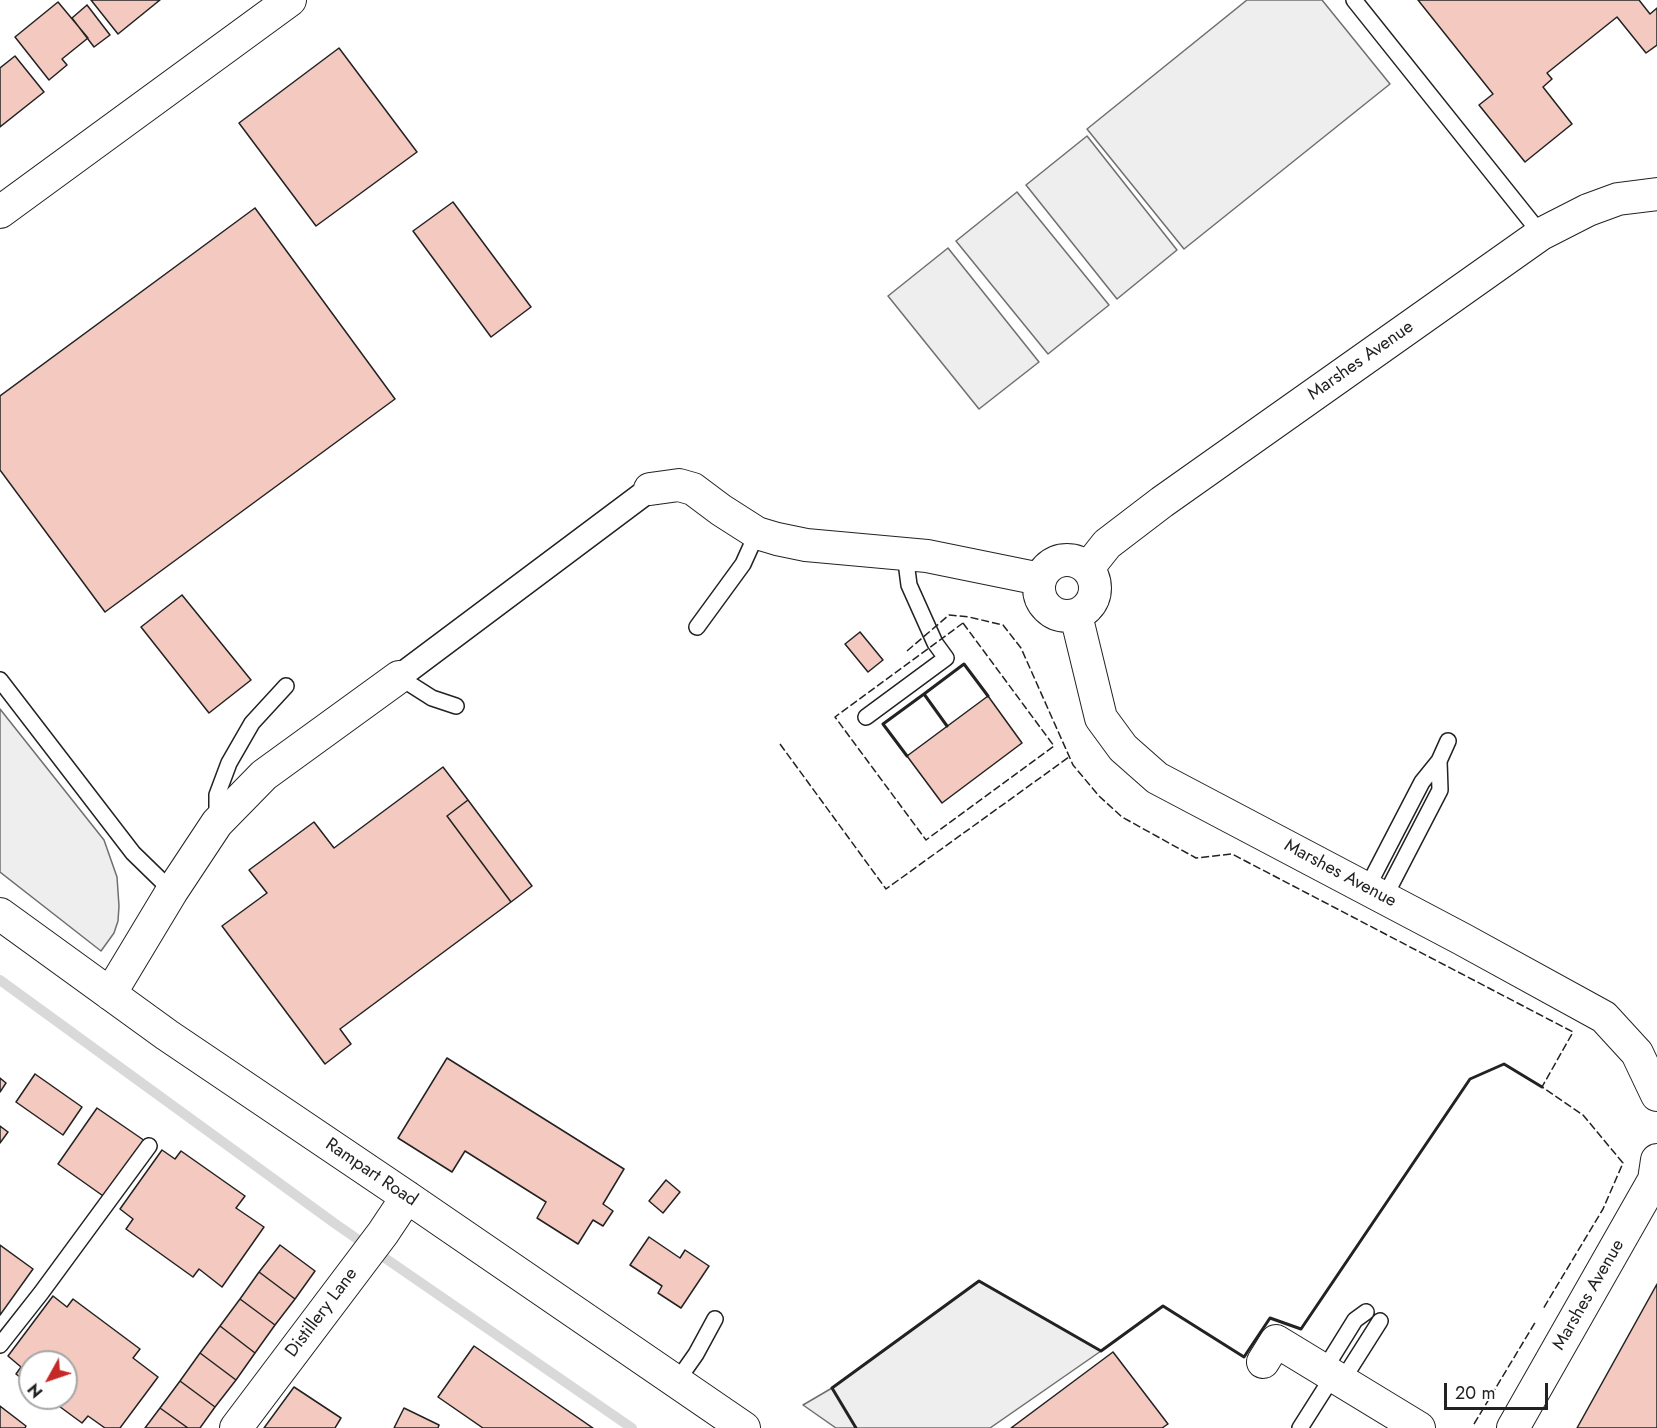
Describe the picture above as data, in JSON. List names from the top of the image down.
{
  "streets": {
    "street": ["Marshes Avenue", "Rampart Road", "Distillery Lane"]
  },
  "crossings": [
    ["Rampart Road", "Distillery Lane"]
  ],
  "scale_bar": "20 m",
  "north": "bottom left"
}
